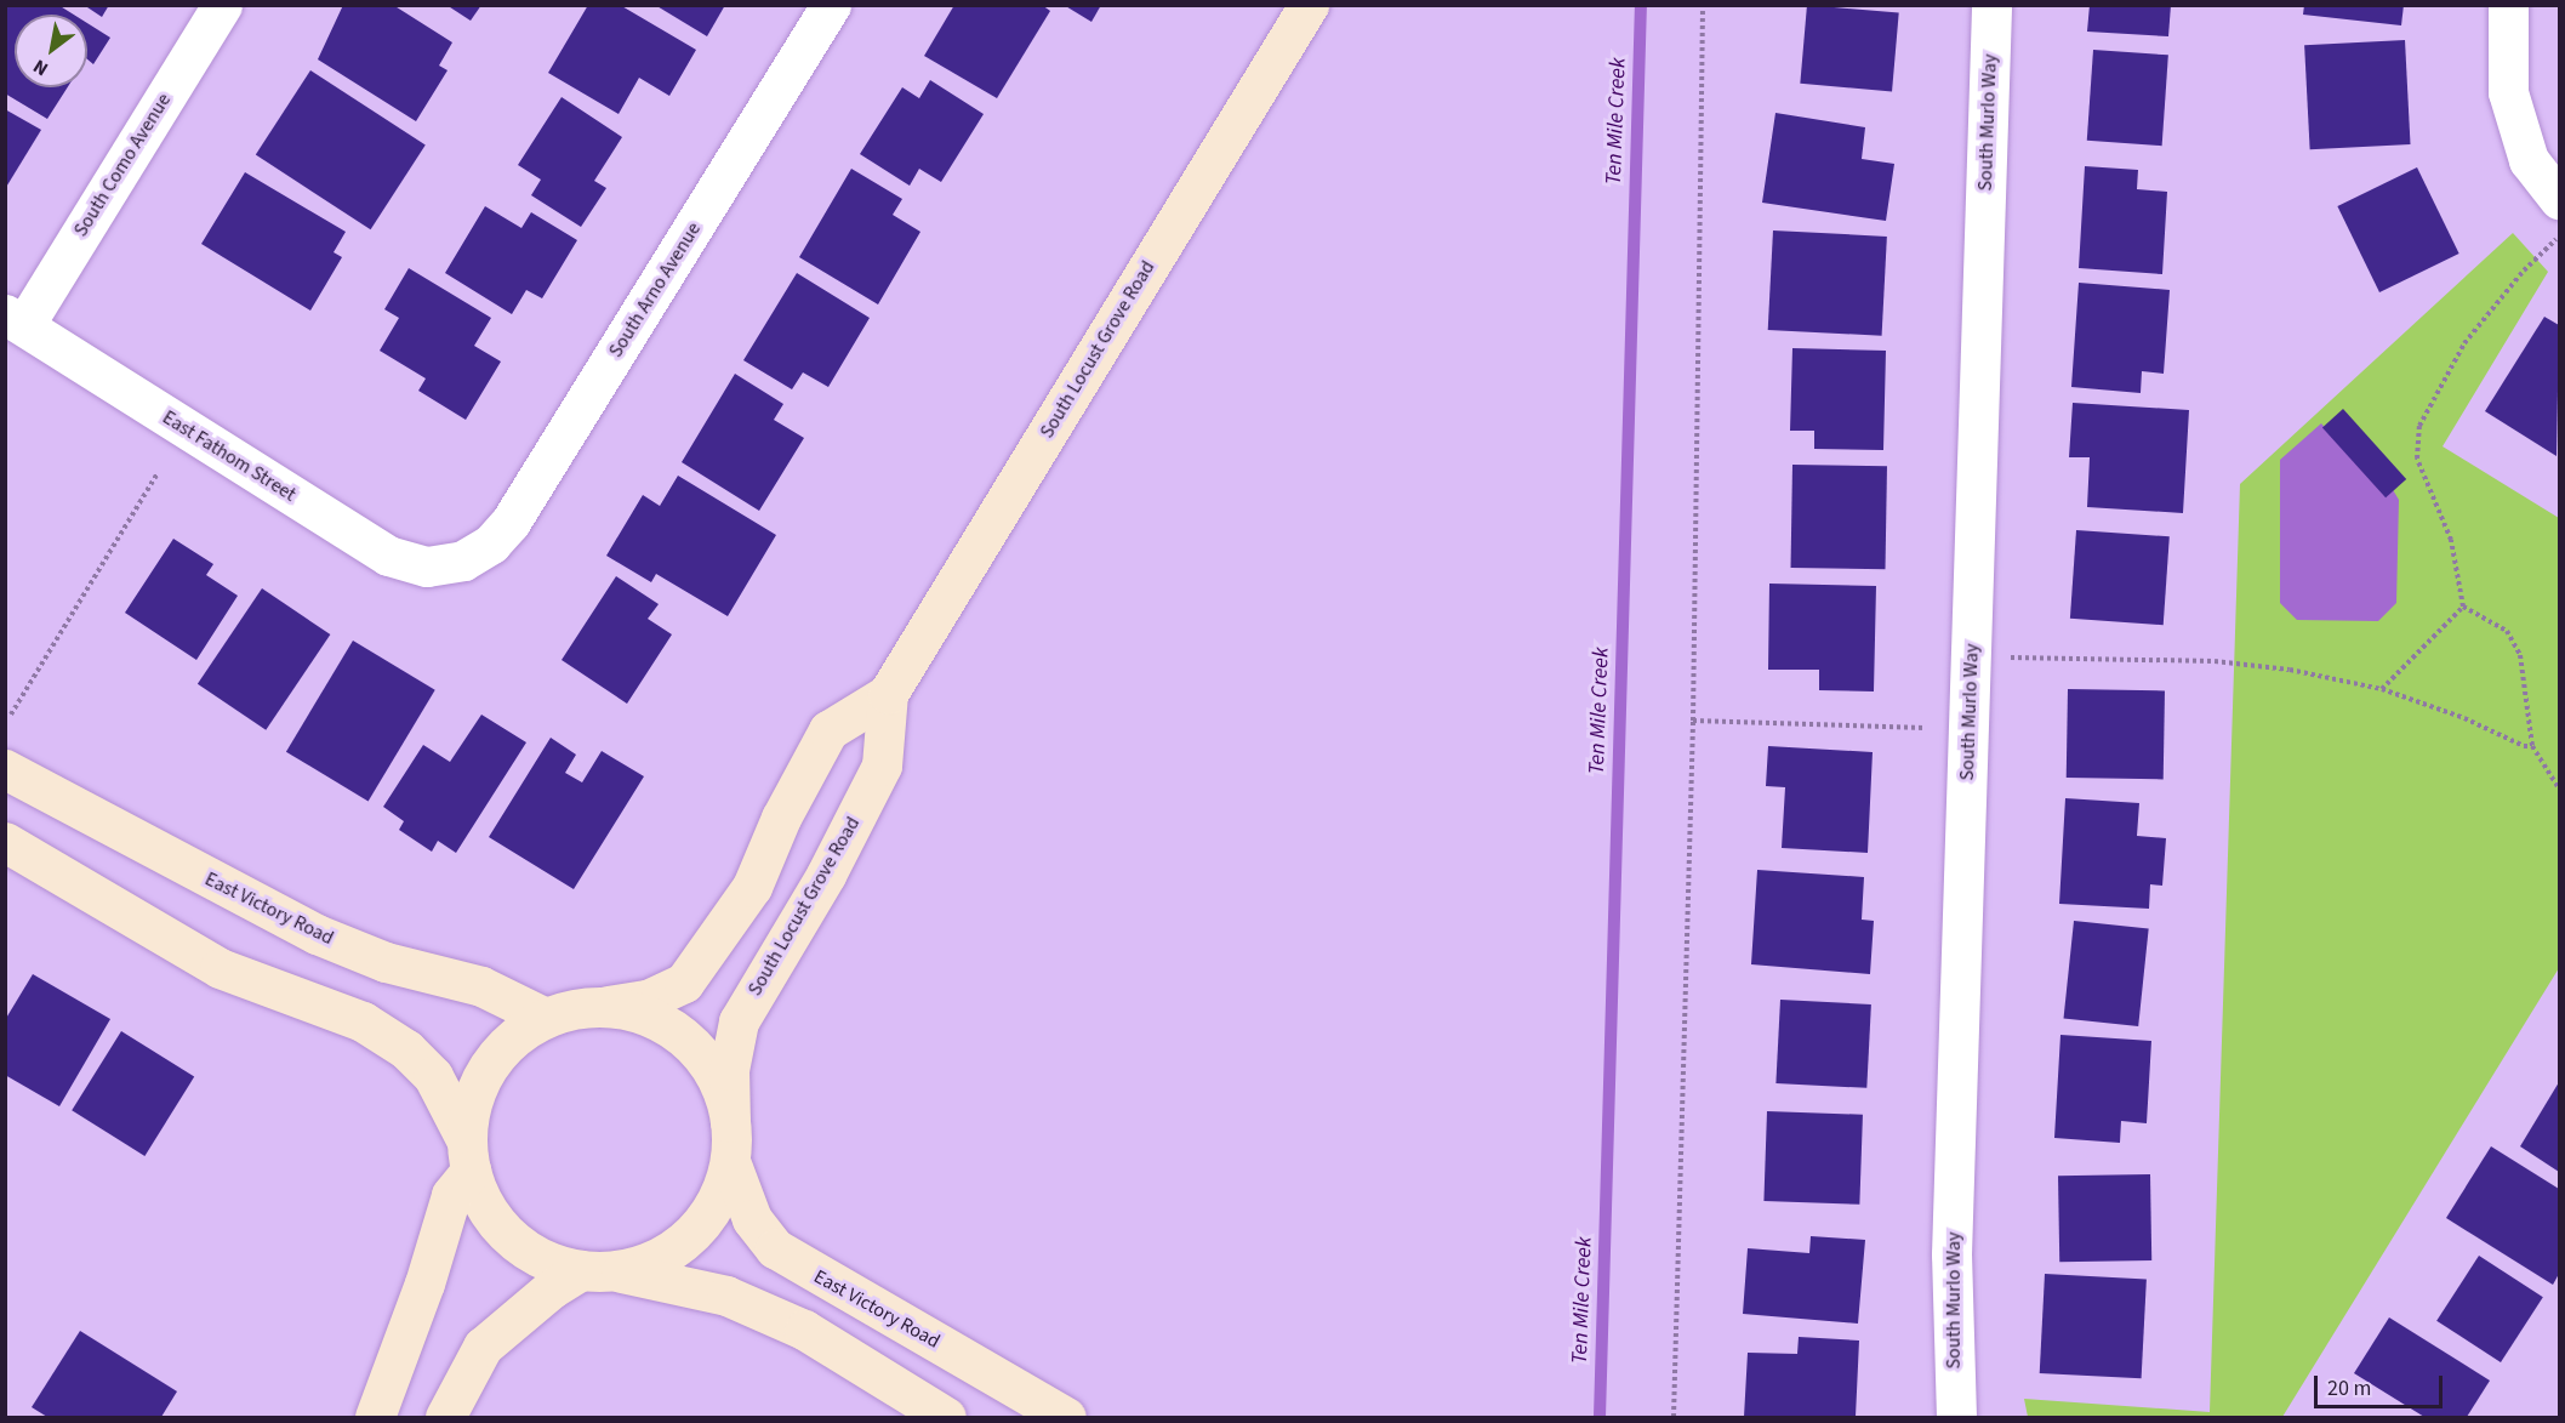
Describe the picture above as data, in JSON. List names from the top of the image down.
{
  "streets": {
    "main road": ["South Locust Grove Road", "East Victory Road"],
    "street": [
      "South Murlo Way",
      "South Como Avenue",
      "South Arno Avenue",
      "East Fathom Street"
    ]
  },
  "crossings": [
    ["South Como Avenue", "East Fathom Street"],
    ["South Arno Avenue", "East Fathom Street"],
    ["South Locust Grove Road", "East Victory Road"]
  ],
  "water": ["Ten Mile Creek"],
  "scale_bar": "20 m",
  "north": "bottom left"
}
